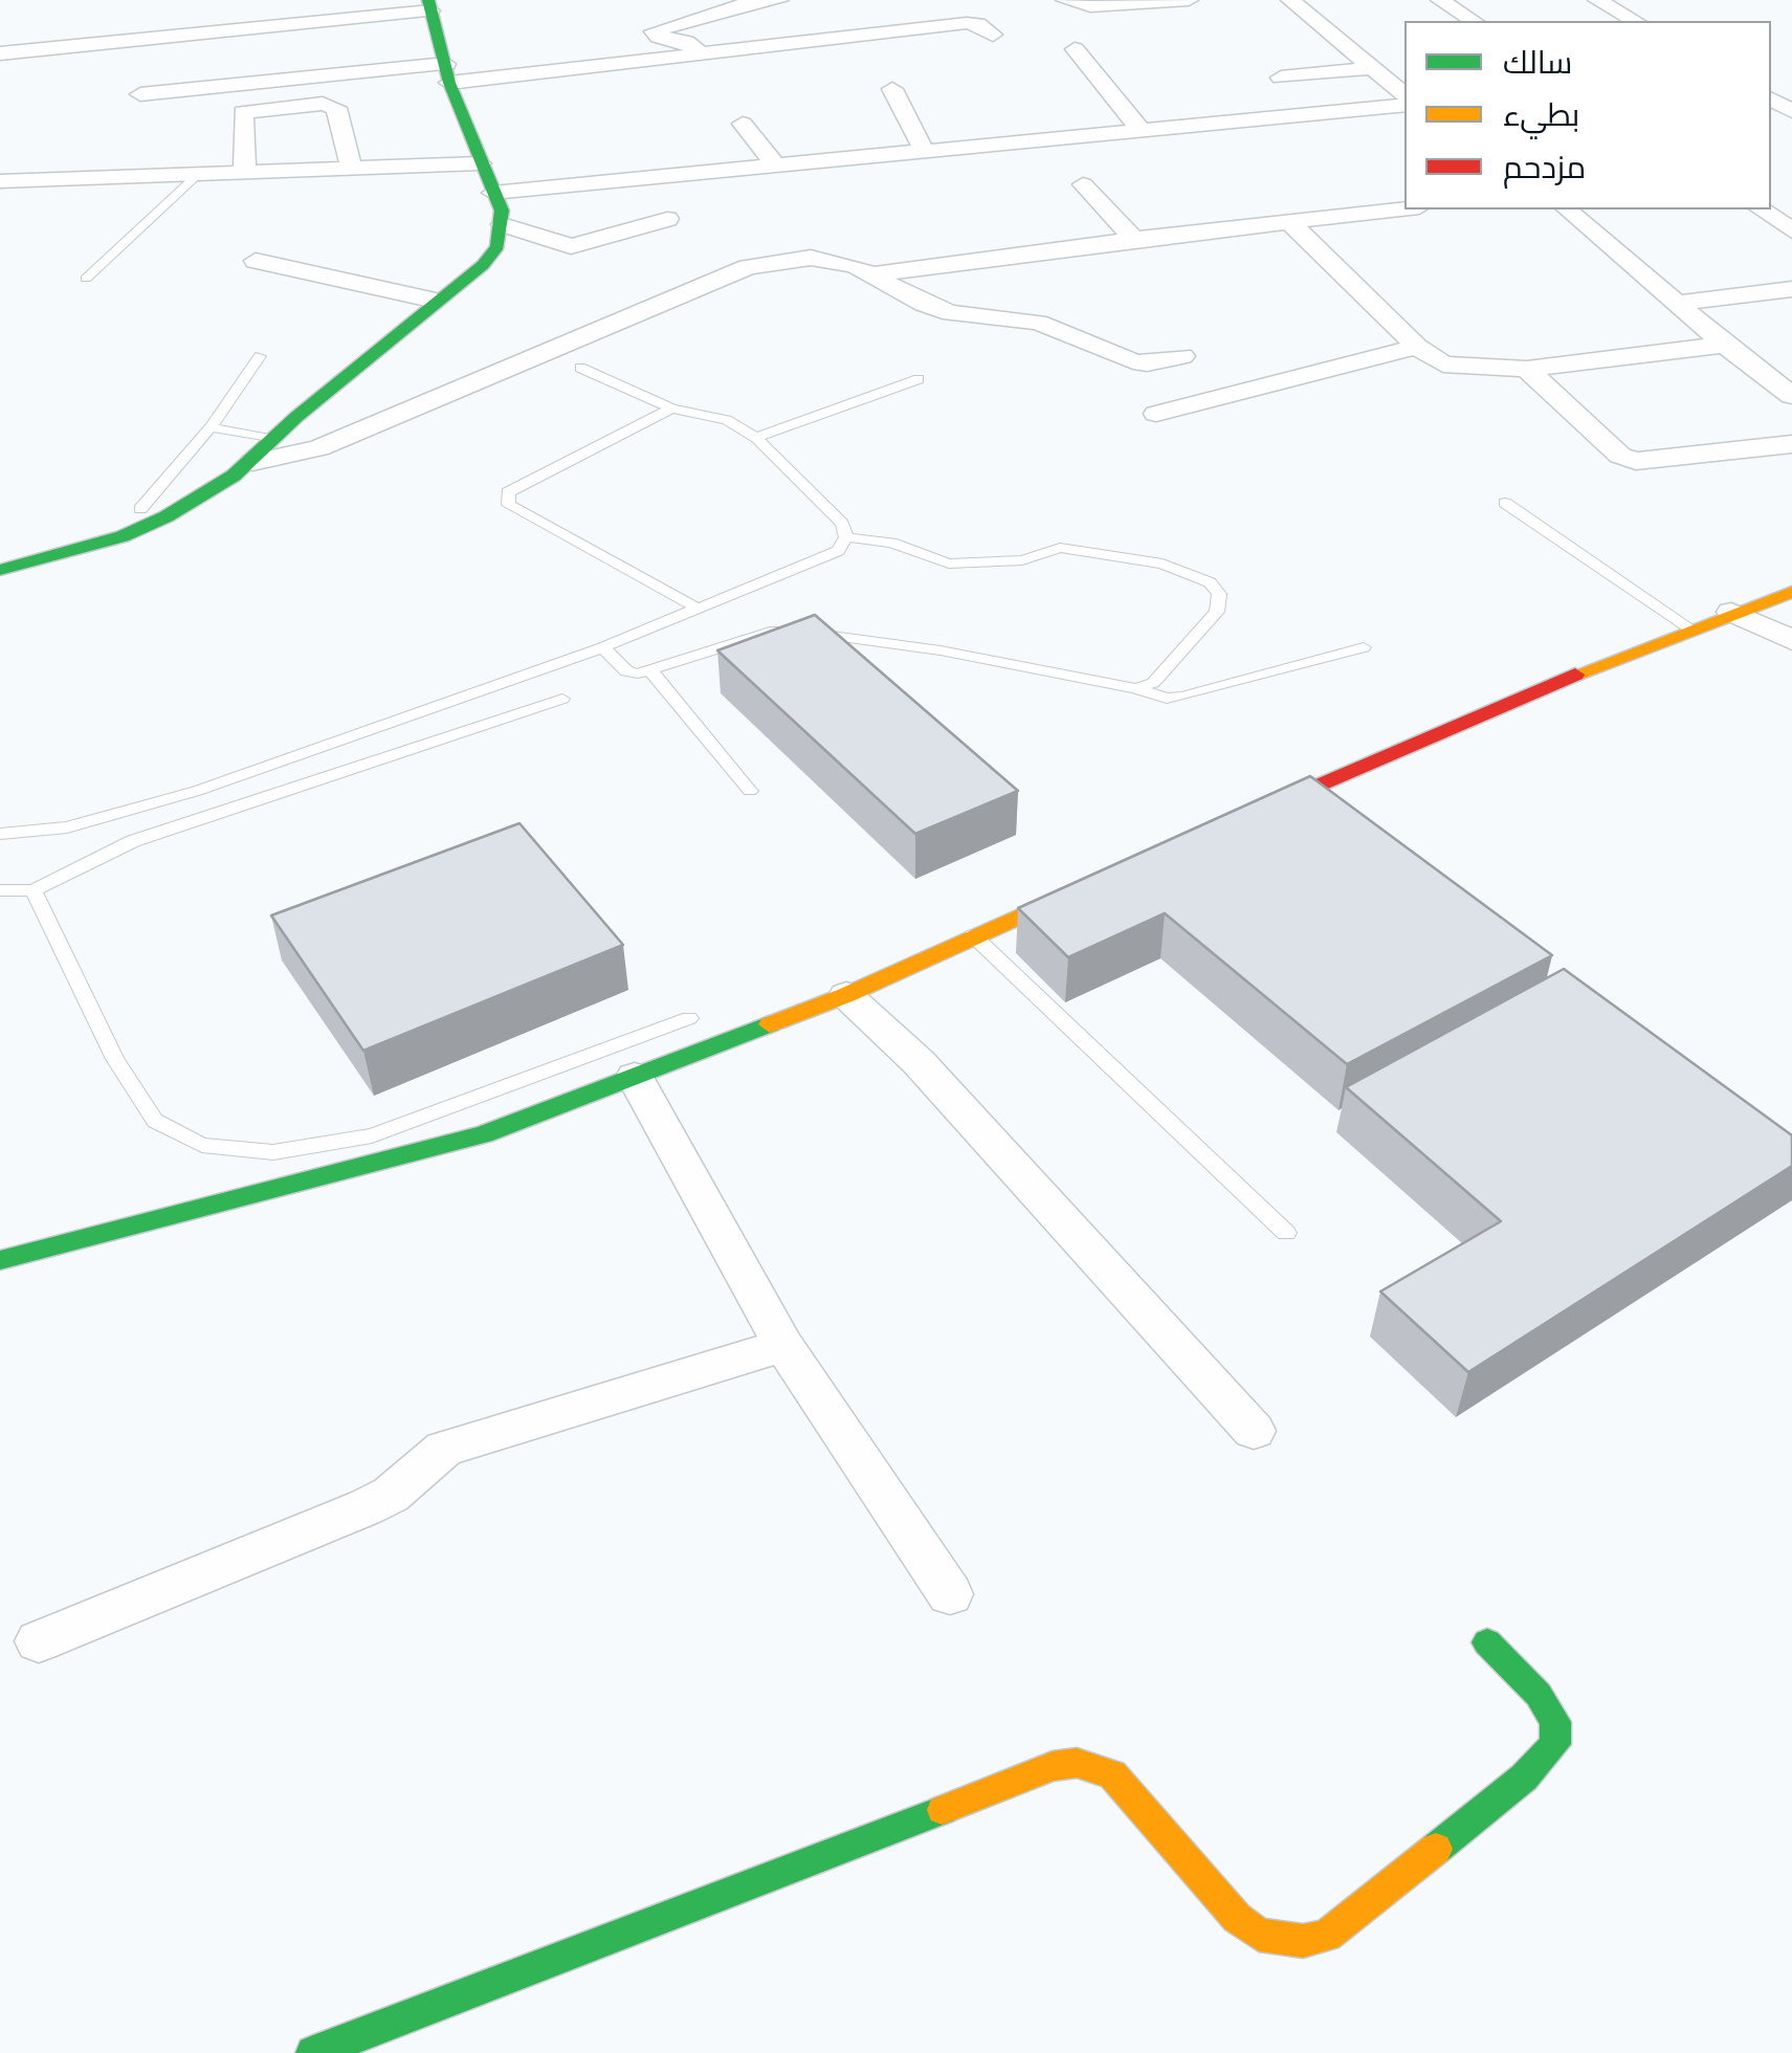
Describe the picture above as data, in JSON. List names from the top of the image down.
{
  "legend": ["سالك", "بطيء", "مزدحم"]
}
